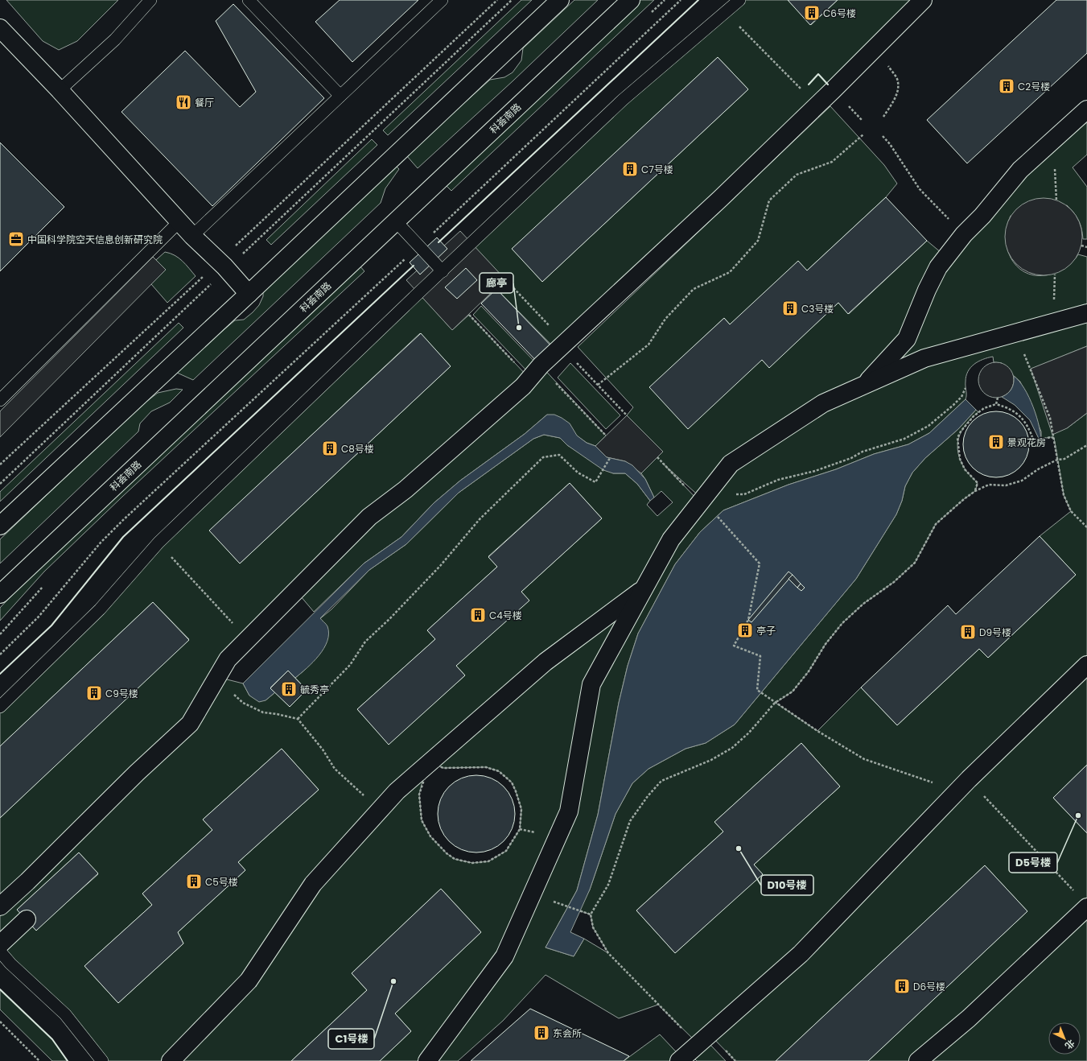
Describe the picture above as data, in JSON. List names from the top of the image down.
{
  "streets": {
    "street": ["科荟南路"]
  },
  "places": {
    "building": [
      "C6号楼",
      "C2号楼",
      "C7号楼",
      "C3号楼",
      "景观花房",
      "C8号楼",
      "C4号楼",
      "亭子",
      "D9号楼",
      "毓秀亭",
      "C9号楼",
      "C5号楼",
      "D6号楼",
      "东会所"
    ],
    "restaurant": ["餐厅"],
    "office": ["中国科学院空天信息创新研究院"],
    "other": [
      "廊亭",
      "D5号楼",
      "D10号楼",
      "C1号楼"
    ]
  },
  "north": "bottom right"
}
